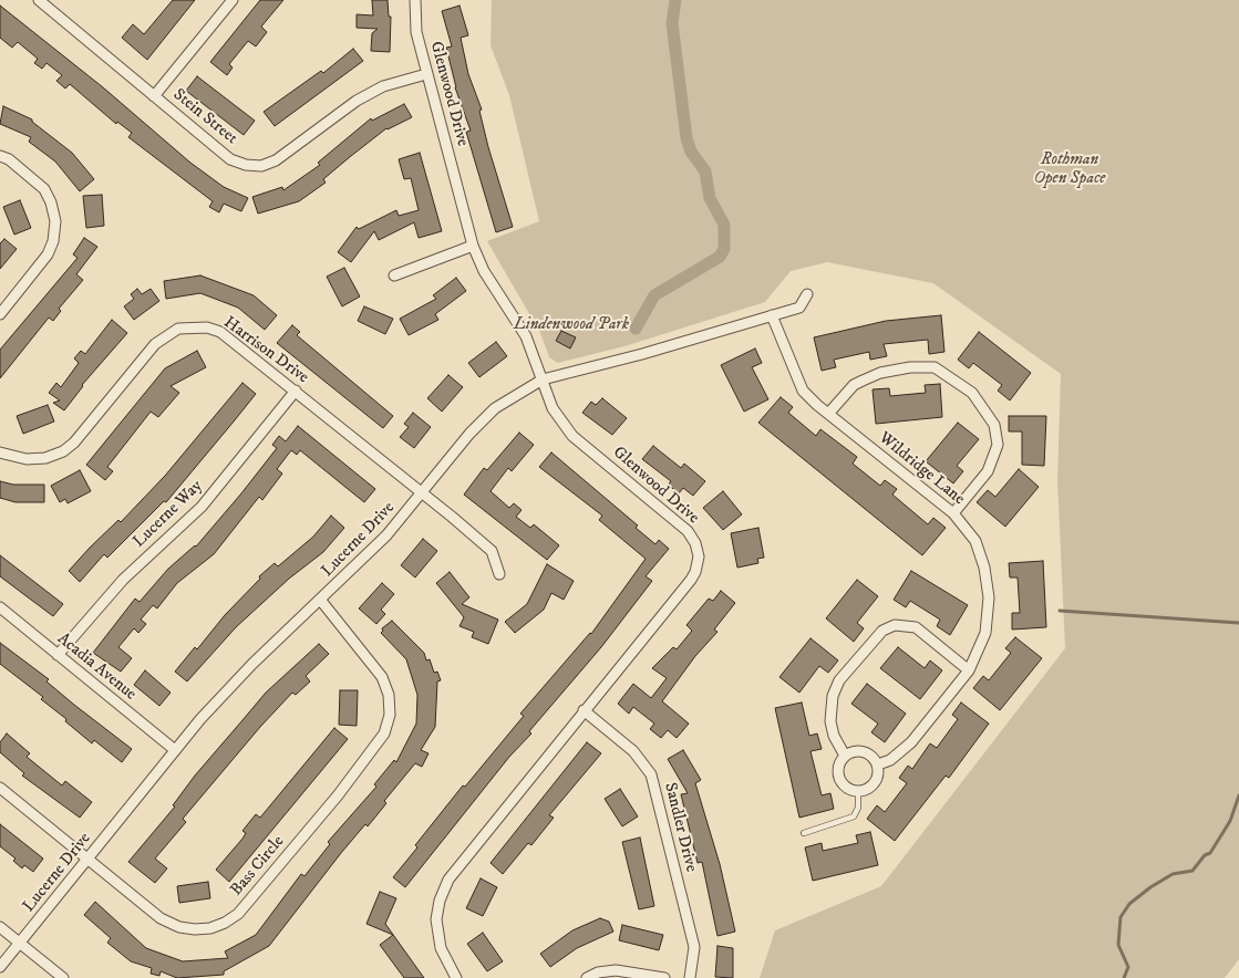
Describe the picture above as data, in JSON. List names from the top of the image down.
{
  "streets": {
    "street": [
      "Glenwood Drive",
      "Stein Street",
      "Harrison Drive",
      "Wildridge Lane",
      "Lucerne Way",
      "Lucerne Drive",
      "Acadia Avenue",
      "Sandler Drive",
      "Bass Circle"
    ]
  },
  "crossings": [
    ["Glenwood Drive", "Stein Street"],
    ["Glenwood Drive", "Lucerne Drive"],
    ["Glenwood Drive", "Sandler Drive"],
    ["Harrison Drive", "Lucerne Way"],
    ["Harrison Drive", "Lucerne Drive"],
    ["Wildridge Lane", "Lucerne Drive"],
    ["Lucerne Way", "Acadia Avenue"],
    ["Lucerne Drive", "Acadia Avenue"],
    ["Lucerne Drive", "Bass Circle"]
  ],
  "parks": ["Rothman Open Space", "Lindenwood Park"]
}
